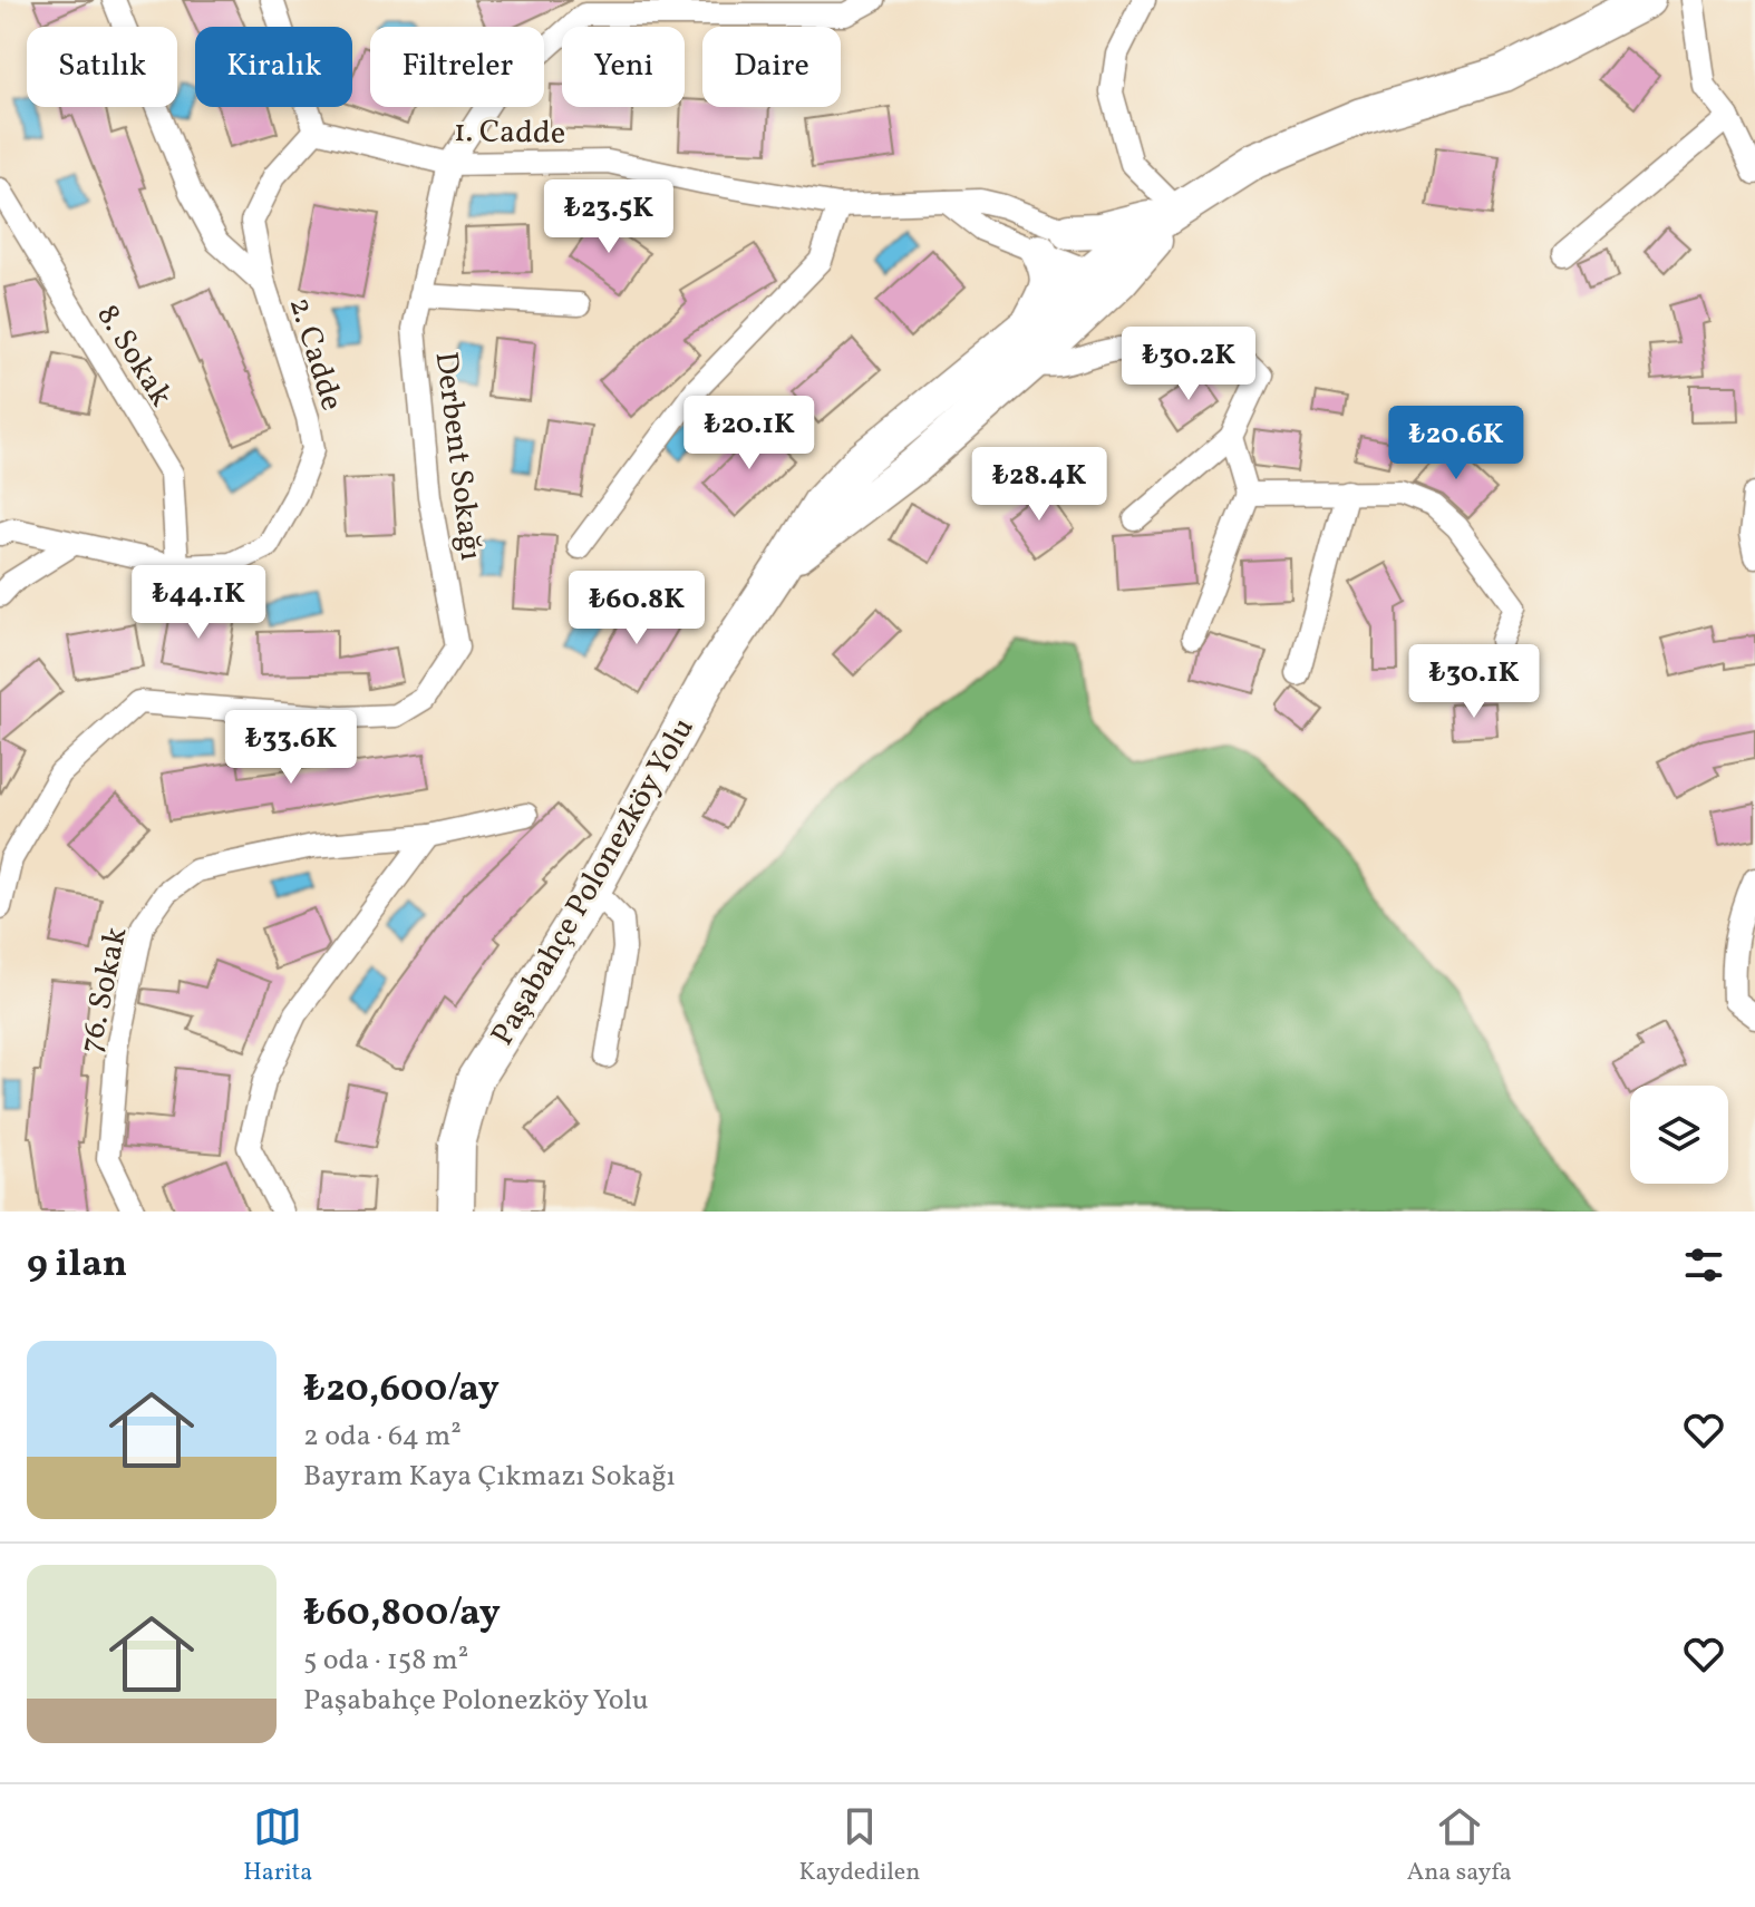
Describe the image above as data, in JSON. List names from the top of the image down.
{
  "streets": {
    "main road": ["Paşabahçe Polonezköy Yolu"],
    "street": [
      "1. Cadde",
      "2. Cadde",
      "8. Sokak",
      "Derbent Sokağı",
      "76. Sokak"
    ]
  },
  "crossings": [
    ["1. Cadde", "2. Cadde"],
    ["1. Cadde", "Derbent Sokağı"],
    ["2. Cadde", "8. Sokak"]
  ],
  "page": {
    "chip": [
      "Satılık",
      "Kiralık",
      "Filtreler",
      "Yeni",
      "Daire"
    ],
    "price": [
      "₺23.5K",
      "₺30.2K",
      "₺20.1K",
      "₺20.6K",
      "₺28.4K",
      "₺44.1K",
      "₺60.8K",
      "₺30.1K",
      "₺33.6K"
    ],
    "heading": "9 ilan",
    "list": [
      {
        "name": "₺20,600/ay",
        "note": "2 oda · 64 m² · Bayram Kaya Çıkmazı Sokağı"
      },
      {
        "name": "₺60,800/ay",
        "note": "5 oda · 158 m² · Paşabahçe Polonezköy Yolu"
      }
    ],
    "tabs": ["Harita", "Kaydedilen", "Ana sayfa"]
  }
}
